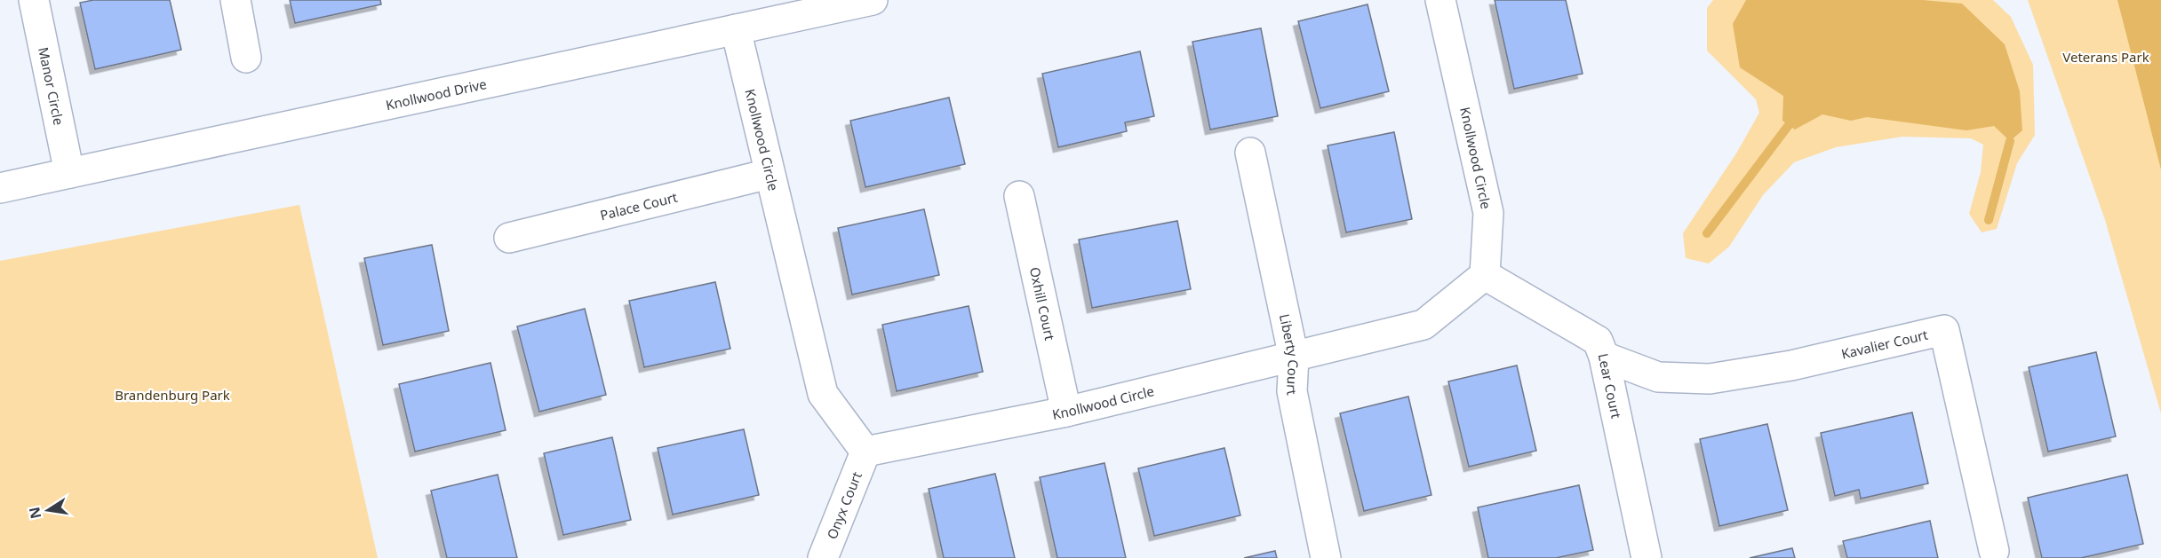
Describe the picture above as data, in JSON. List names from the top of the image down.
{
  "streets": {
    "street": [
      "Manor Circle",
      "Knollwood Drive",
      "Knollwood Circle",
      "Palace Court",
      "Oxhill Court",
      "Kavalier Court",
      "Liberty Court",
      "Lear Court",
      "Onyx Court"
    ]
  },
  "crossings": [
    ["Manor Circle", "Knollwood Drive"],
    ["Knollwood Drive", "Knollwood Circle"],
    ["Knollwood Circle", "Palace Court"],
    ["Knollwood Circle", "Oxhill Court"],
    ["Knollwood Circle", "Liberty Court"],
    ["Knollwood Circle", "Lear Court"],
    ["Knollwood Circle", "Onyx Court"],
    ["Kavalier Court", "Lear Court"]
  ],
  "parks": ["Veterans Park", "Brandenburg Park"],
  "north": "left"
}
